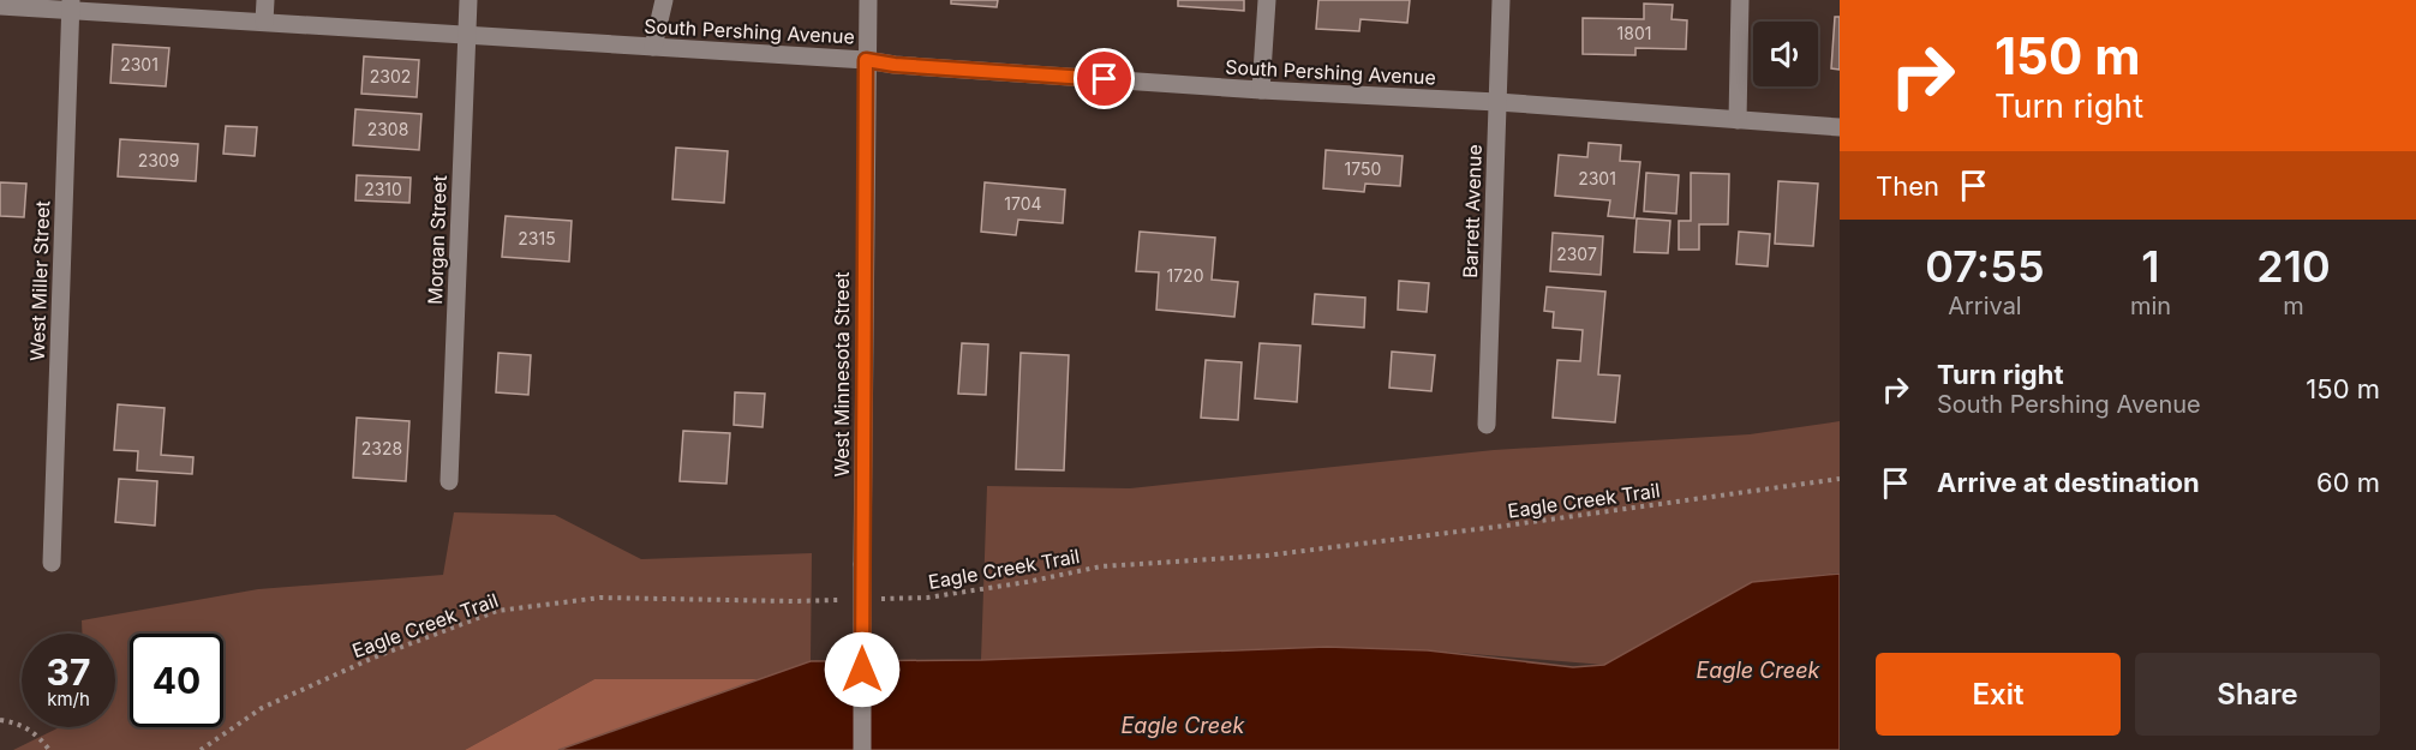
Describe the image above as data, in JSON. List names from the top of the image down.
{
  "streets": {
    "street": [
      "South Pershing Avenue",
      "Barrett Avenue",
      "Morgan Street",
      "West Miller Street",
      "West Minnesota Street"
    ],
    "path": ["Eagle Creek Trail"]
  },
  "crossings": [
    ["South Pershing Avenue", "Barrett Avenue"],
    ["South Pershing Avenue", "Morgan Street"],
    ["South Pershing Avenue", "West Miller Street"],
    ["South Pershing Avenue", "West Minnesota Street"]
  ],
  "water": ["Eagle Creek"],
  "house_numbers": [
    "1801",
    "2301",
    "2302",
    "2308",
    "2309",
    "1750",
    "2301",
    "2310",
    "1704",
    "2315",
    "2307",
    "1720",
    "2328"
  ],
  "page": {
    "turn": ["150 m", "Turn right"],
    "then": "Then",
    "eta": [
      "07:55",
      "Arrival",
      "1",
      "min",
      "210",
      "m"
    ],
    "list": [
      {
        "name": "Turn right",
        "note": "South Pershing Avenue",
        "value": "150 m"
      },
      {
        "name": "Arrive at destination",
        "value": "60 m"
      }
    ],
    "speed": "37 km/h",
    "limit": "40",
    "buttons": ["Exit", "Share"]
  }
}
